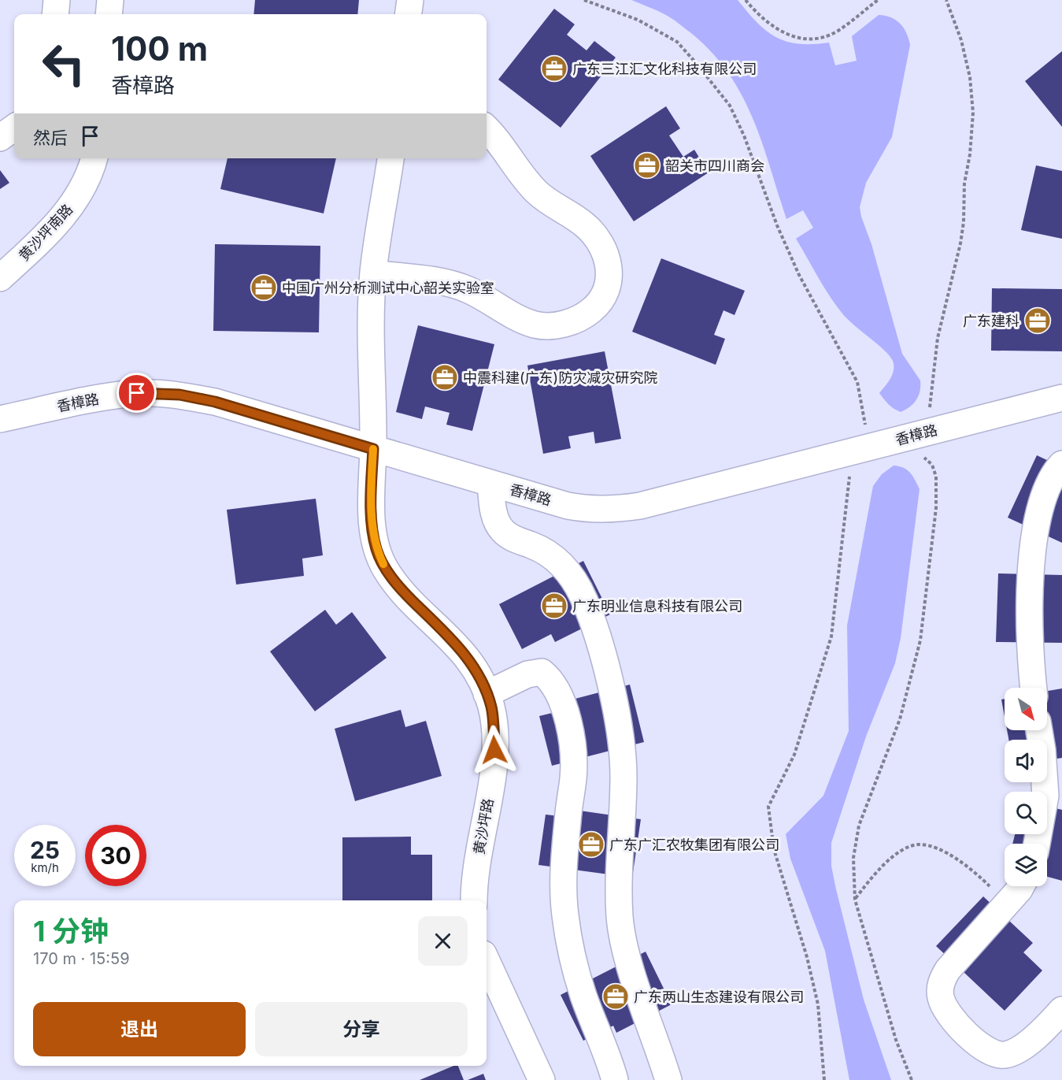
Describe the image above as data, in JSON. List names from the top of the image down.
{
  "streets": {
    "street": ["黄沙坪南路", "香樟路", "黄沙坪路"]
  },
  "crossings": [
    ["香樟路", "黄沙坪路"]
  ],
  "places": {
    "office": [
      "广东三江汇文化科技有限公司",
      "韶关市四川商会",
      "中国广州分析测试中心韶关实验室",
      "广东建科",
      "中震科建(广东)防灾减灾研究院",
      "广东明业信息科技有限公司",
      "广东广汇农牧集团有限公司",
      "广东两山生态建设有限公司"
    ]
  },
  "north": "bottom right",
  "page": {
    "turn": ["100 m", "香樟路"],
    "then": "然后",
    "speed": "25 km/h",
    "limit": "30",
    "heading": ["1 分钟", "170 m · 15:59"],
    "buttons": ["退出", "分享"]
  }
}
